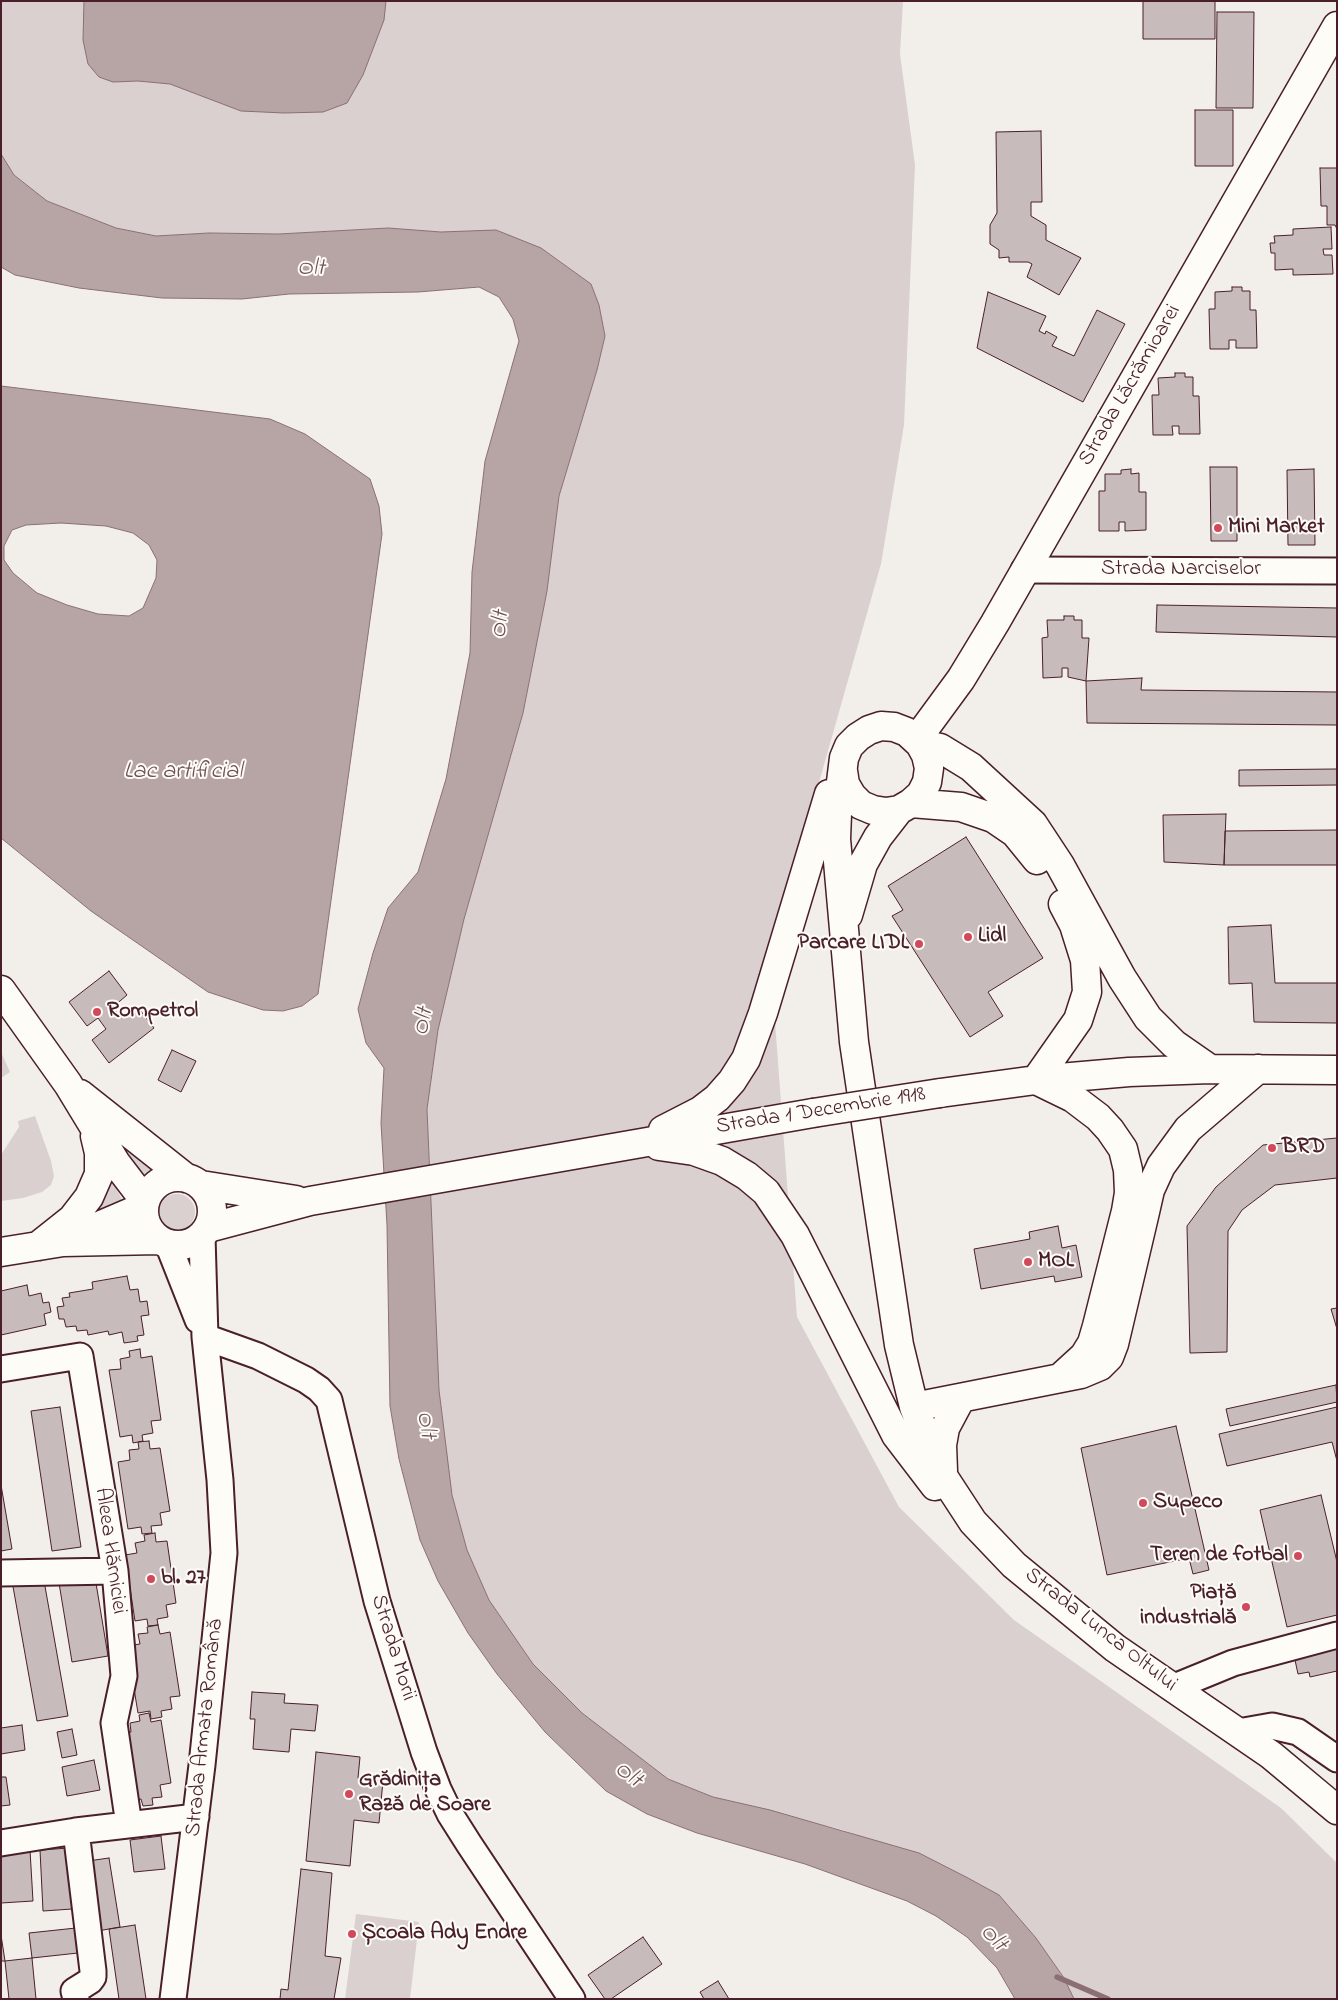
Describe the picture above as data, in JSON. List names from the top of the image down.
{
  "streets": {
    "main road": ["Strada Lăcrămioarei", "Strada 1 Decembrie 1918", "Strada Lunca Oltului"],
    "street": [
      "Strada Narciselor",
      "Aleea Hărniciei",
      "Strada Morii",
      "Strada Armata Română"
    ]
  },
  "crossings": [
    ["Strada Lăcrămioarei", "Strada Narciselor"],
    ["Strada 1 Decembrie 1918", "Strada Armata Română"],
    ["Strada Morii", "Strada Armata Română"]
  ],
  "water": ["Olt", "Lac artificial"],
  "places": [
    "Mini Market",
    "Lidl",
    "Parcare LIDL",
    "Rompetrol",
    "BRD",
    "MOL",
    "Supeco",
    "Teren de fotbal",
    "bl. 27",
    "Piață industrială",
    "Grădinița Rază de Soare",
    "Școala Ady Endre"
  ]
}
